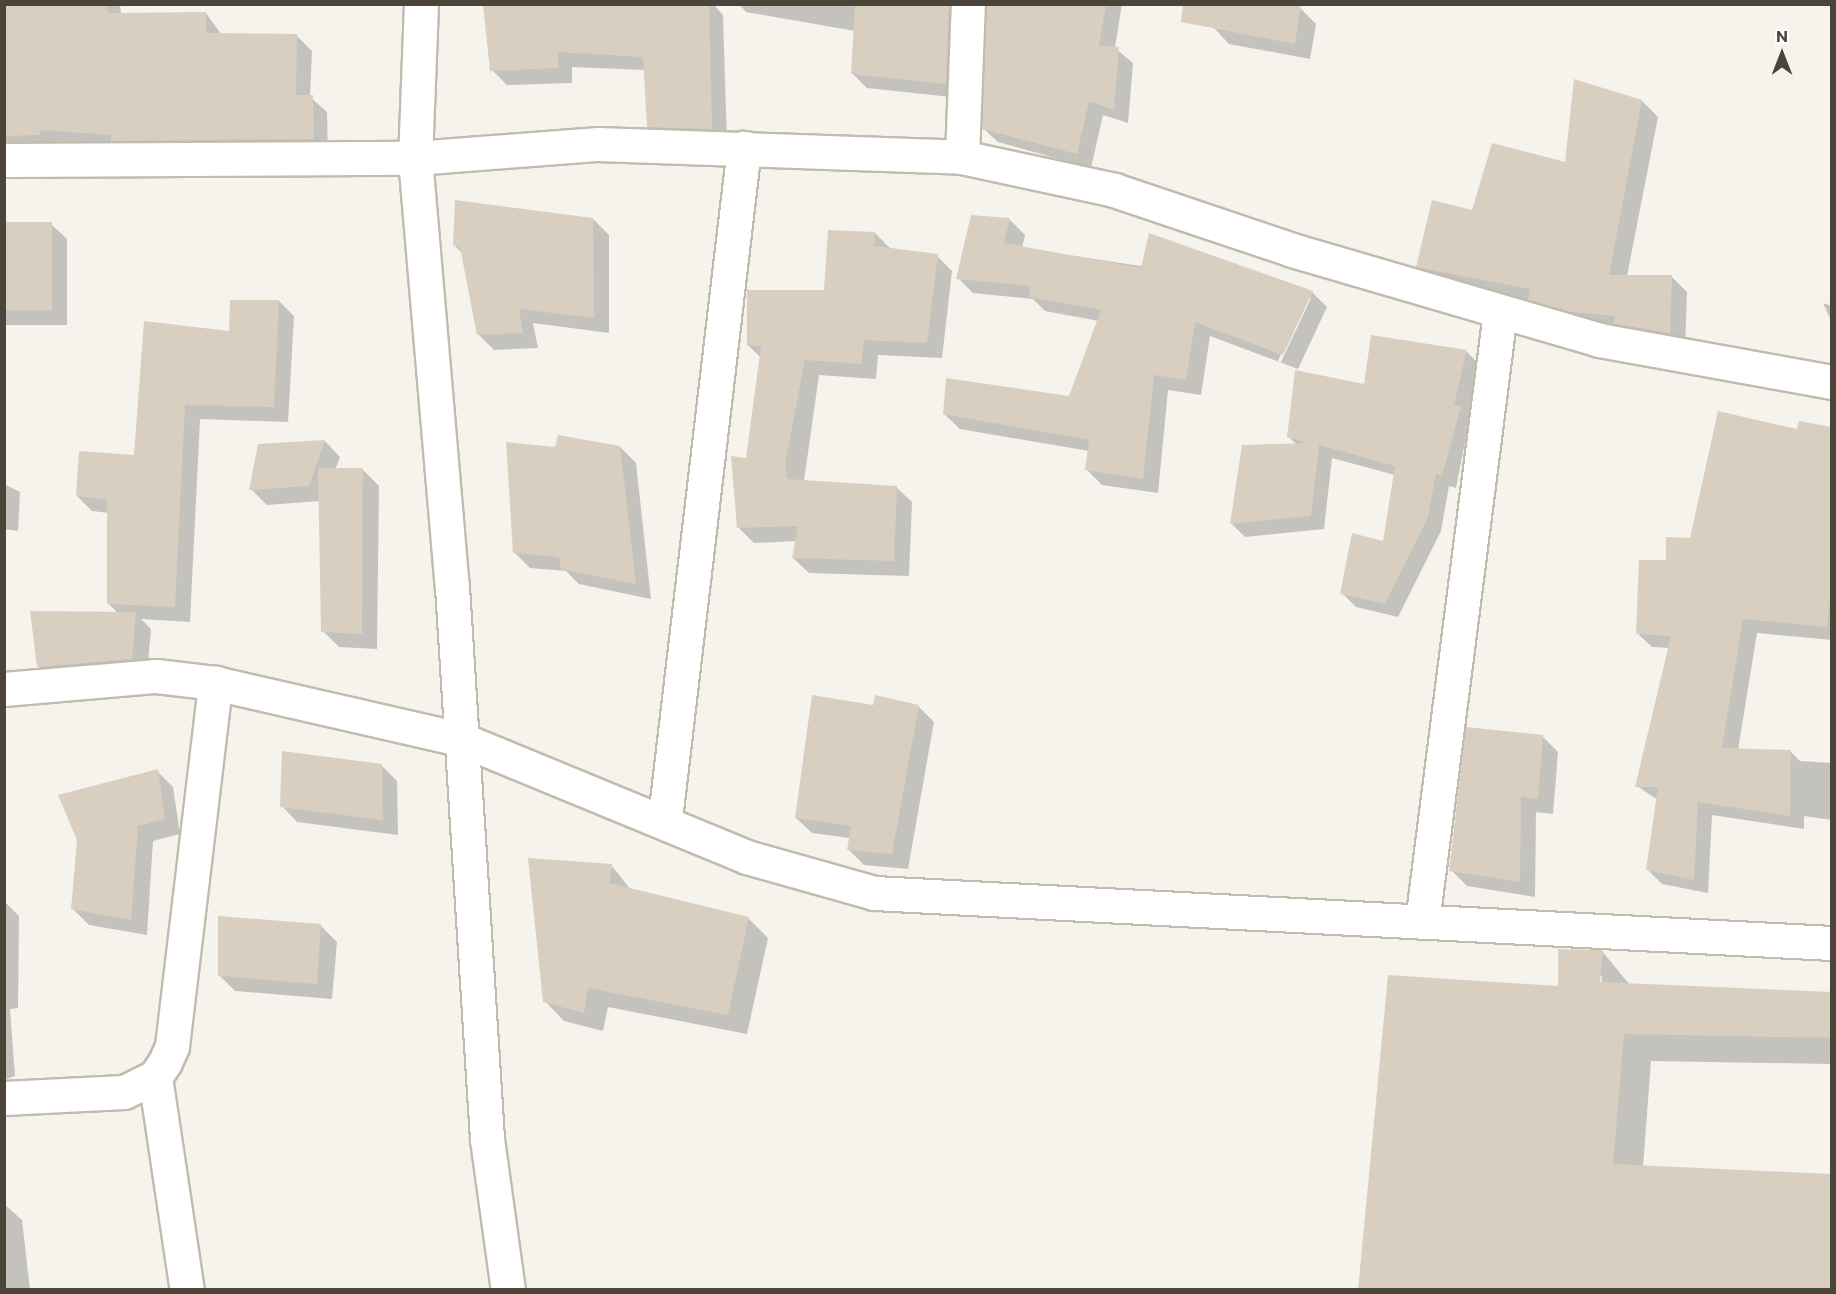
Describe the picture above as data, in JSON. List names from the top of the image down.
{
  "north": "top"
}
